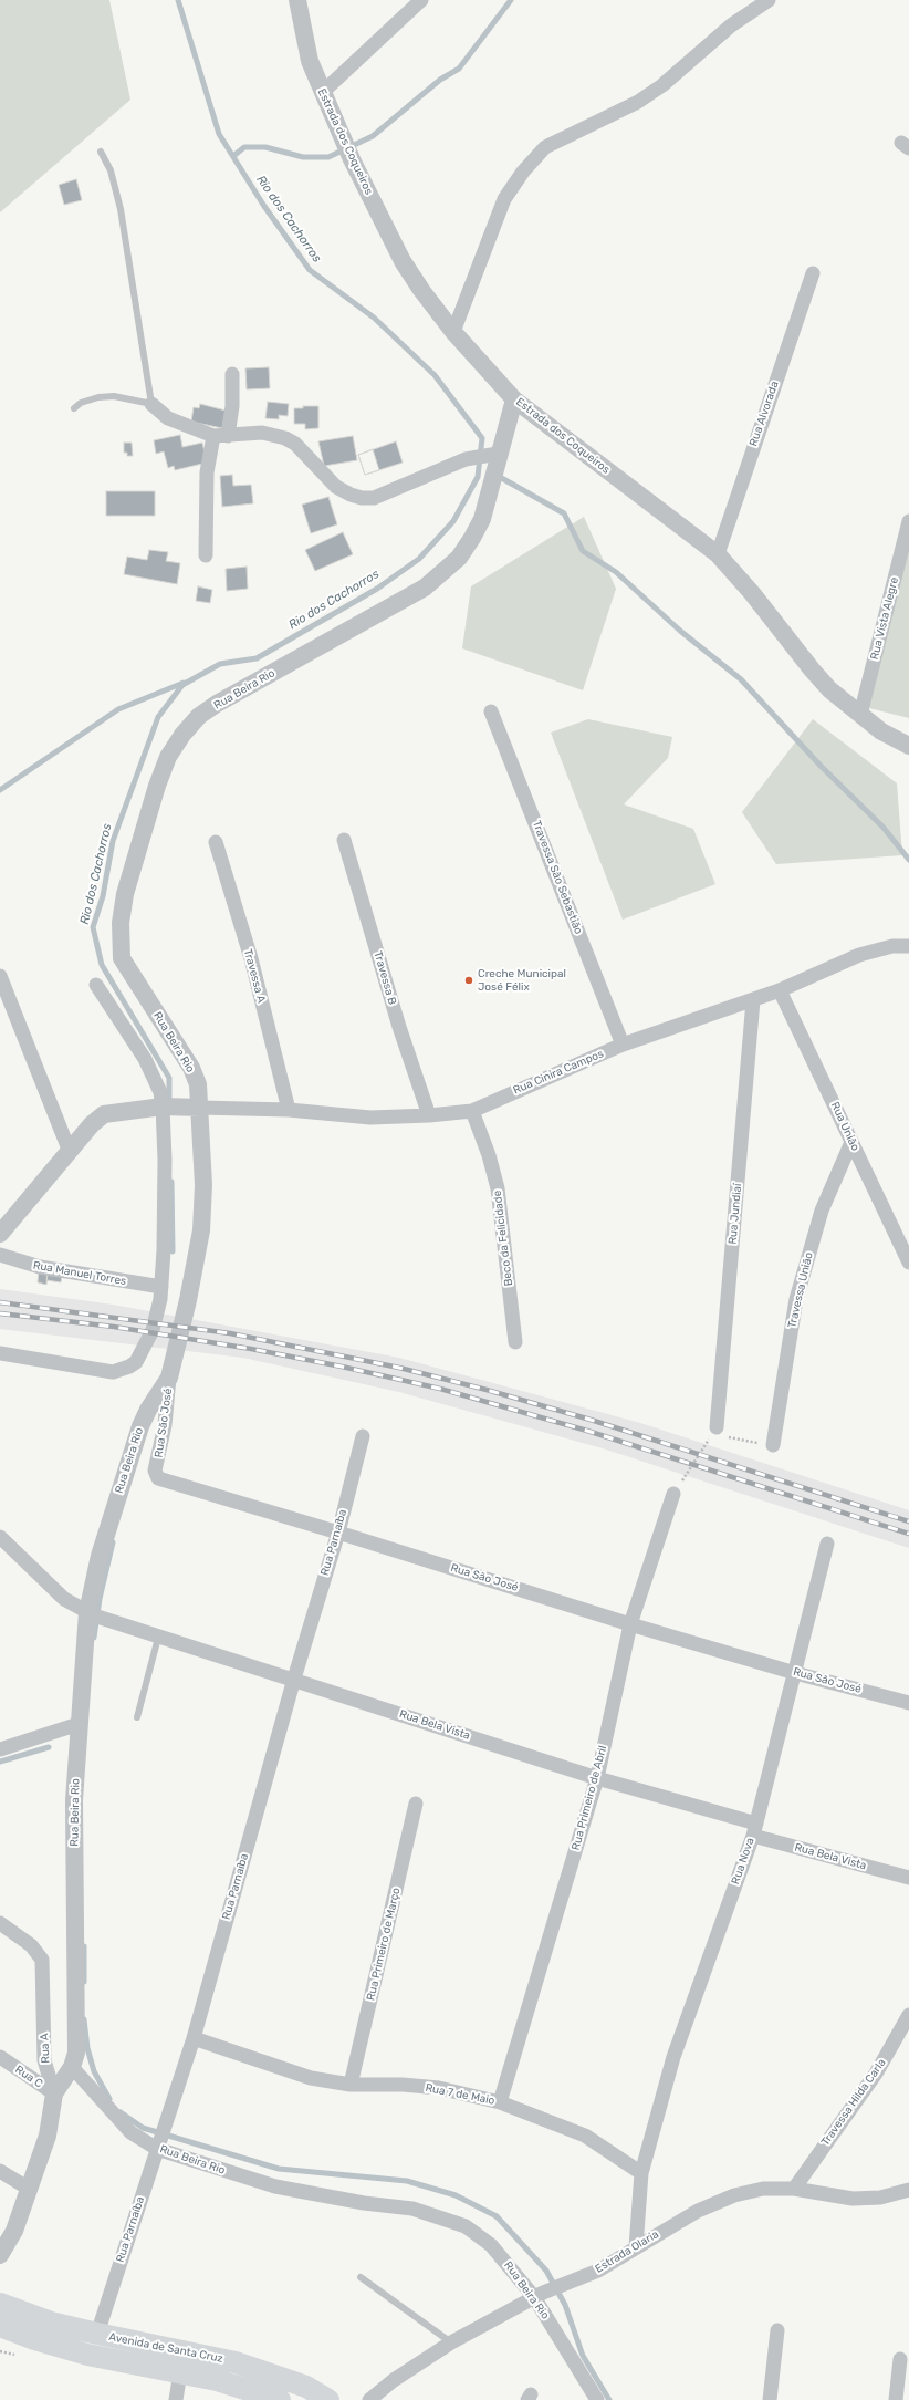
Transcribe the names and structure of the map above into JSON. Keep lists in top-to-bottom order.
{
  "streets": {
    "main road": ["Avenida de Santa Cruz"],
    "street": [
      "Estrada dos Coqueiros",
      "Rua Alvorada",
      "Rua Vista Alegre",
      "Rua Beira Rio",
      "Travessa São Sebastião",
      "Travessa A",
      "Travessa B",
      "Rua Cinira Campos",
      "Rua União",
      "Rua Jundiaí",
      "Beco da Felicidade",
      "Rua Manuel Torres",
      "Travessa União",
      "Rua São José",
      "Rua Parnaíba",
      "Rua Bela Vista",
      "Rua Primeiro de Abril",
      "Rua Nova",
      "Rua Primeiro de Março",
      "Rua A",
      "Rua C",
      "Rua 7 de Maio",
      "Travessa Hilda Carla",
      "Estrada Olaria"
    ]
  },
  "crossings": [
    ["Estrada dos Coqueiros", "Rua Alvorada"],
    ["Estrada dos Coqueiros", "Rua Vista Alegre"],
    ["Estrada dos Coqueiros", "Rua Beira Rio"],
    ["Rua Beira Rio", "Rua Cinira Campos"],
    ["Rua Beira Rio", "Rua São José"],
    ["Rua Beira Rio", "Rua Parnaíba"],
    ["Rua Beira Rio", "Rua Bela Vista"],
    ["Rua Beira Rio", "Rua C"],
    ["Rua Beira Rio", "Estrada Olaria"],
    ["Travessa São Sebastião", "Rua Cinira Campos"],
    ["Travessa A", "Rua Cinira Campos"],
    ["Travessa B", "Rua Cinira Campos"],
    ["Rua Cinira Campos", "Rua União"],
    ["Rua Cinira Campos", "Rua Jundiaí"],
    ["Rua Cinira Campos", "Beco da Felicidade"],
    ["Rua União", "Travessa União"],
    ["Rua São José", "Rua Parnaíba"],
    ["Rua São José", "Rua Primeiro de Abril"],
    ["Rua São José", "Rua Nova"],
    ["Rua Parnaíba", "Rua Bela Vista"],
    ["Rua Parnaíba", "Rua 7 de Maio"],
    ["Rua Parnaíba", "Avenida de Santa Cruz"],
    ["Rua Bela Vista", "Rua Primeiro de Abril"],
    ["Rua Bela Vista", "Rua Nova"],
    ["Rua Primeiro de Abril", "Rua 7 de Maio"],
    ["Rua Nova", "Rua 7 de Maio"],
    ["Rua Primeiro de Março", "Rua 7 de Maio"],
    ["Rua A", "Rua C"],
    ["Travessa Hilda Carla", "Estrada Olaria"]
  ],
  "water": ["Rio dos Cachorros"],
  "places": ["Creche Municipal José Félix"]
}
